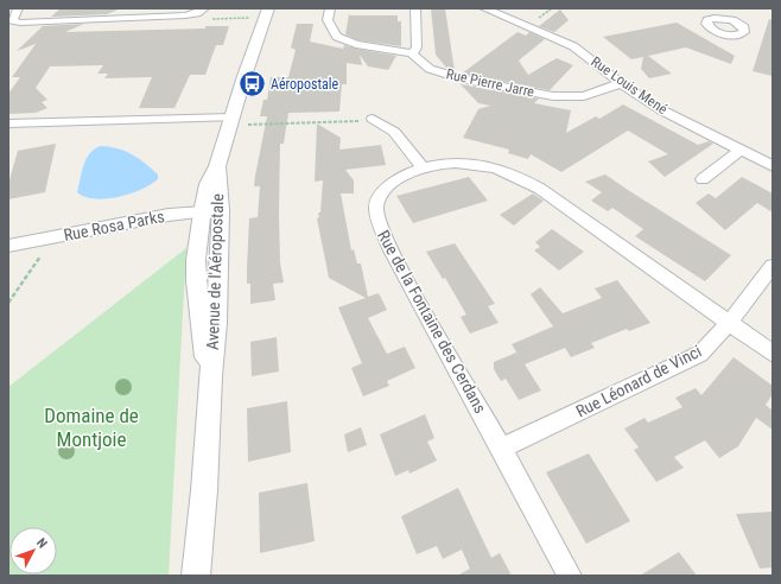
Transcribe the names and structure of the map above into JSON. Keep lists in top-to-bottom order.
{
  "streets": {
    "street": [
      "Rue Pierre Jarre",
      "Rue Louis Mené",
      "Rue Rosa Parks",
      "Avenue de l'Aéropostale",
      "Rue de la Fontaine des Cerdans",
      "Rue Léonard de Vinci"
    ]
  },
  "crossings": [
    ["Rue Pierre Jarre", "Rue Louis Mené"],
    ["Rue Rosa Parks", "Avenue de l'Aéropostale"],
    ["Rue de la Fontaine des Cerdans", "Rue Léonard de Vinci"]
  ],
  "parks": ["Domaine de Montjoie"],
  "places": {
    "bus stop": ["Aéropostale"]
  },
  "north": "top right"
}
